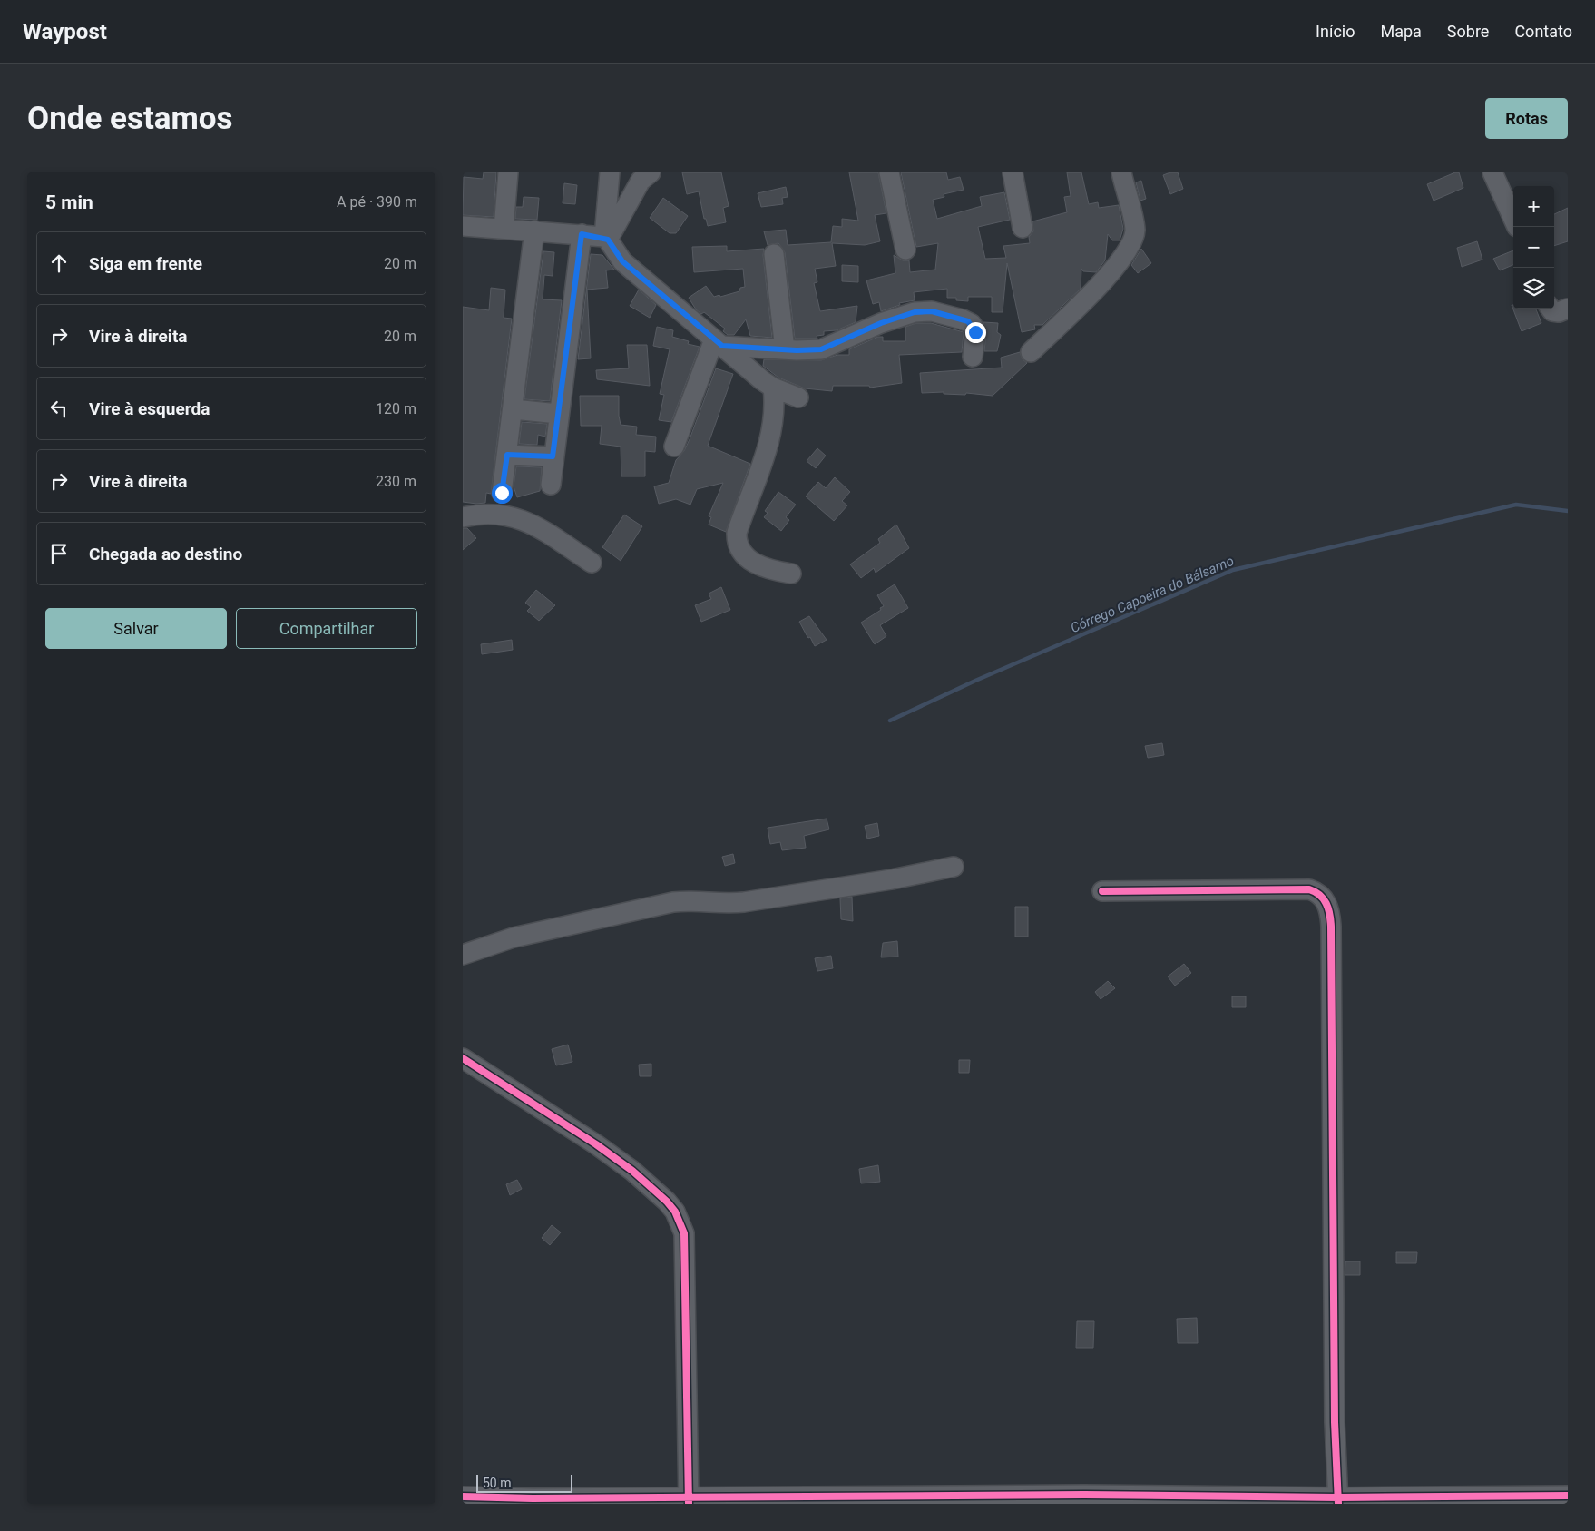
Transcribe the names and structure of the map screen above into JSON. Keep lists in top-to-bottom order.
{
  "water": ["Córrego Capoeira do Bálsamo"],
  "scale_bar": "50 m",
  "page": {
    "header": "Waypost",
    "nav": [
      "Início",
      "Mapa",
      "Sobre",
      "Contato"
    ],
    "buttons": [
      "Rotas",
      ["Salvar", "Compartilhar"]
    ],
    "title": "Onde estamos",
    "heading": ["5 min", "A pé · 390 m"],
    "map_buttons": ["+", "−"],
    "list": [
      ["Siga em frente", "20 m"],
      ["Vire à direita", "20 m"],
      ["Vire à esquerda", "120 m"],
      ["Vire à direita", "230 m"],
      "Chegada ao destino"
    ],
    "scale": "50 m"
  }
}
